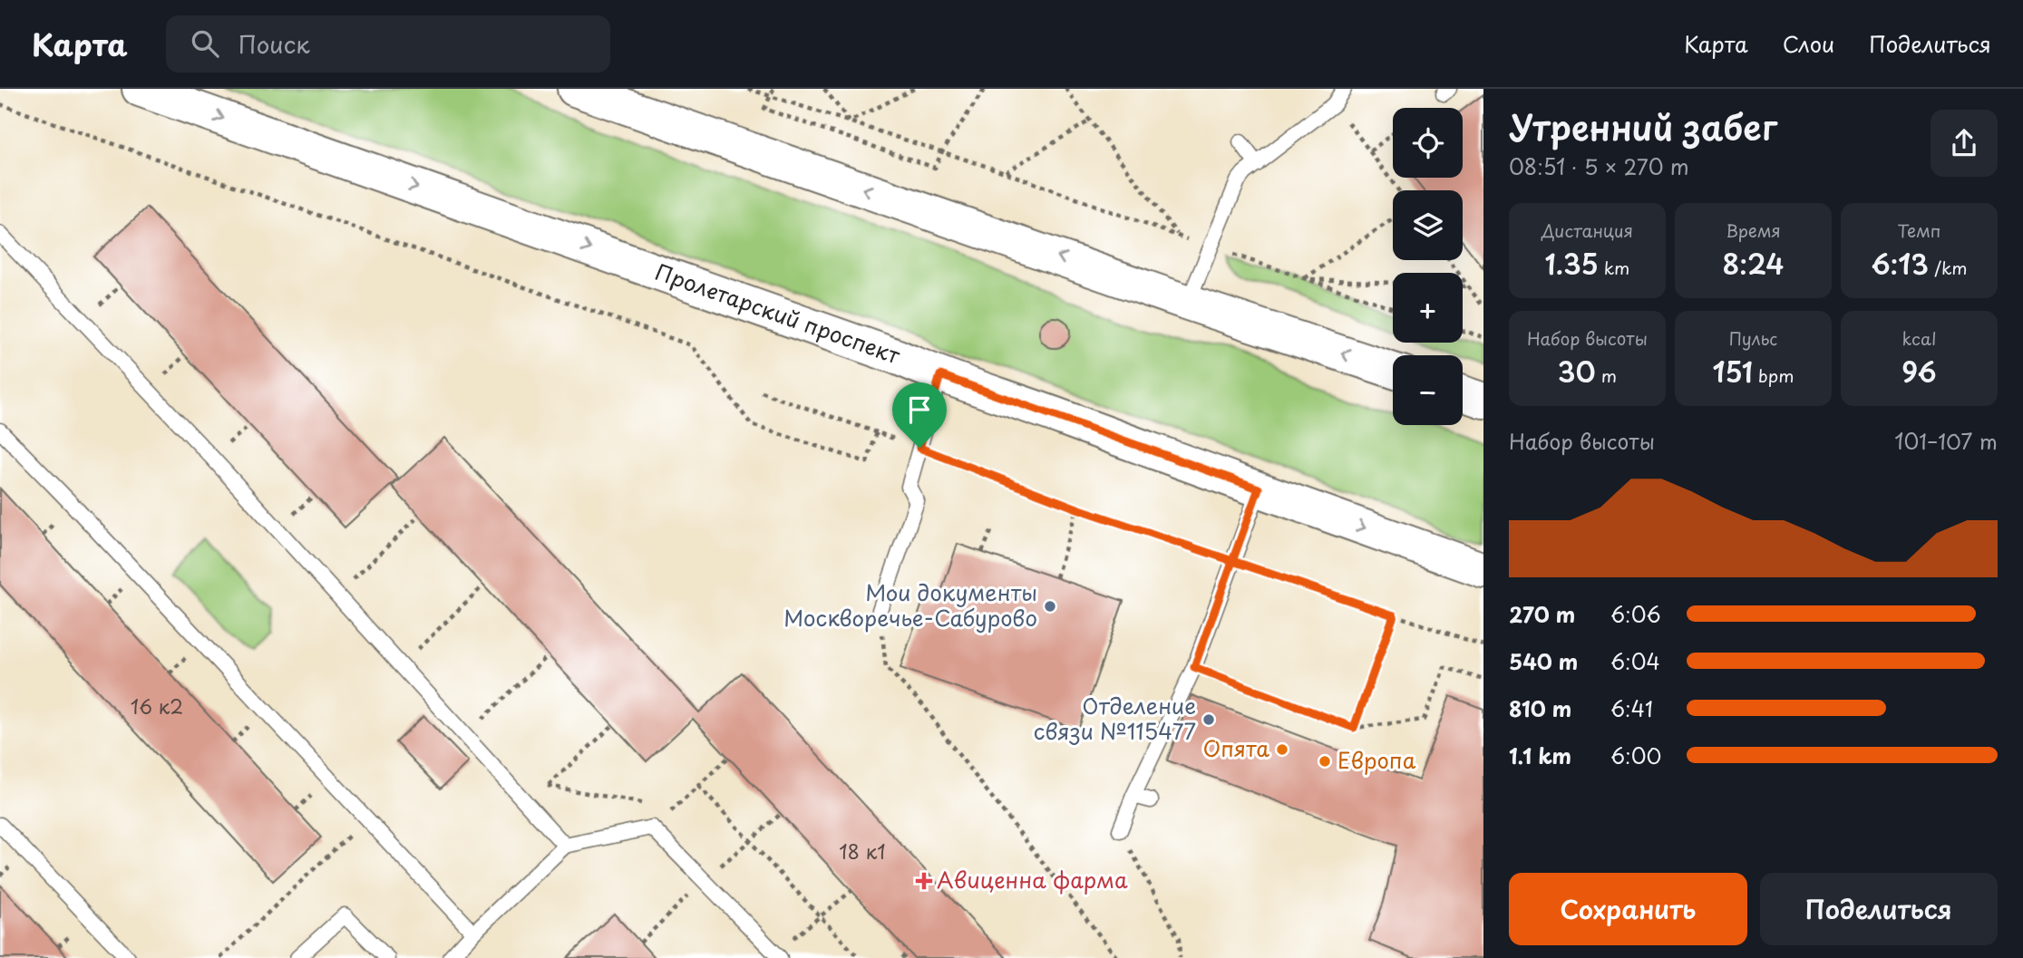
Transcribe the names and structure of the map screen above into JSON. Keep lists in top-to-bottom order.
{
  "streets": {
    "main road": ["Пролетарский проспект"]
  },
  "places": {
    "other": [
      "Мои документы Москворечье-Сабурово",
      "Отделение связи №115477",
      "Опята",
      "Европа"
    ],
    "health": ["Авиценна фарма"]
  },
  "house_numbers": ["16 к2", "18 к1"],
  "page": {
    "header": "Карта",
    "search": "Поиск",
    "nav": ["Карта", "Слои", "Поделиться"],
    "heading": ["Утренний забег", "08:51 · 5 × 270 m"],
    "map_buttons": ["+", "−"],
    "stats": [
      ["Дистанция", "1.35 km"],
      ["Время", "8:24"],
      ["Темп", "6:13 /km"],
      ["Набор высоты", "30 m"],
      ["Пульс", "151 bpm"],
      ["kcal", "96"]
    ],
    "chart": ["Набор высоты", "101–107 m"],
    "list": [
      {
        "name": "270 m",
        "note": "6:06"
      },
      {
        "name": "540 m",
        "note": "6:04"
      },
      {
        "name": "810 m",
        "note": "6:41"
      },
      {
        "name": "1.1 km",
        "note": "6:00"
      }
    ],
    "buttons": ["Сохранить", "Поделиться"]
  }
}
